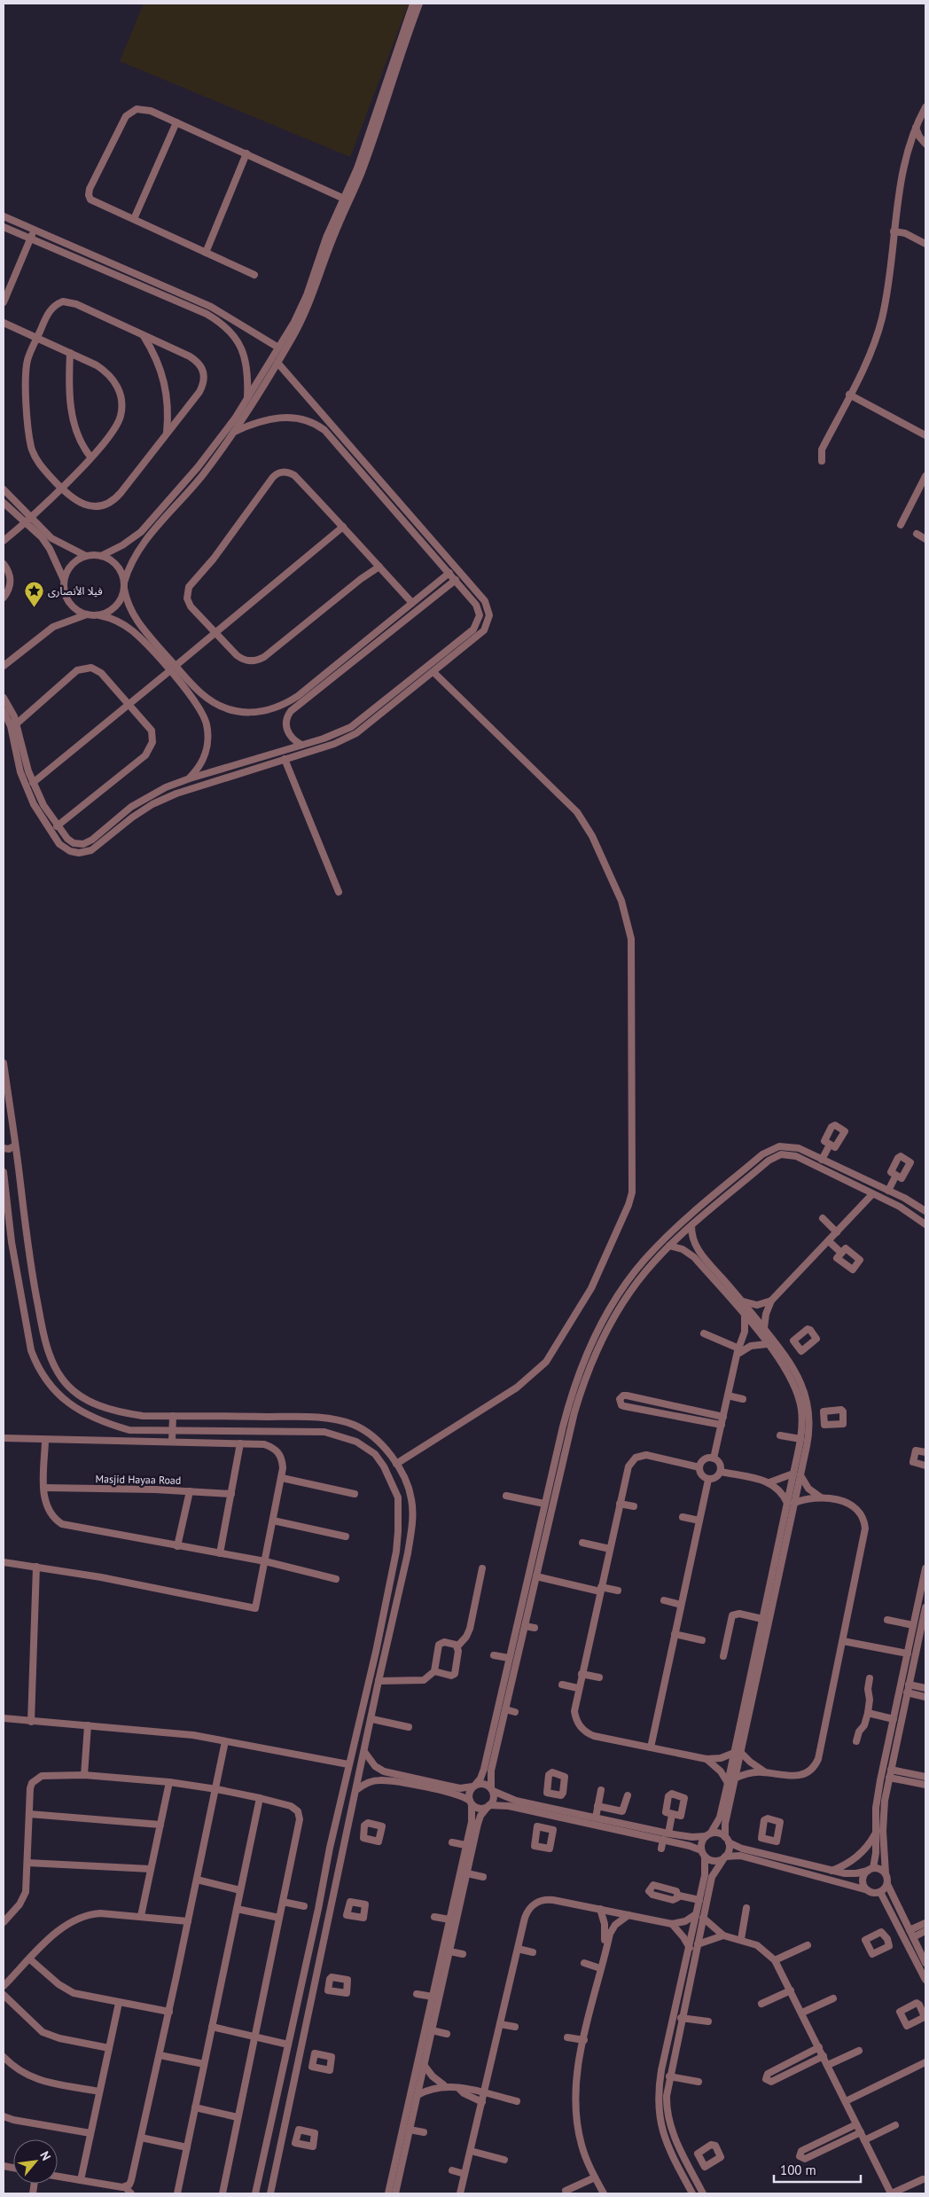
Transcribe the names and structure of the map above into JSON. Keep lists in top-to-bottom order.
{
  "streets": {
    "street": ["Masjid Hayaa Road"]
  },
  "places": {
    "place": ["فيلا الأنصارى"]
  },
  "scale_bar": "100 m",
  "north": "top right"
}
